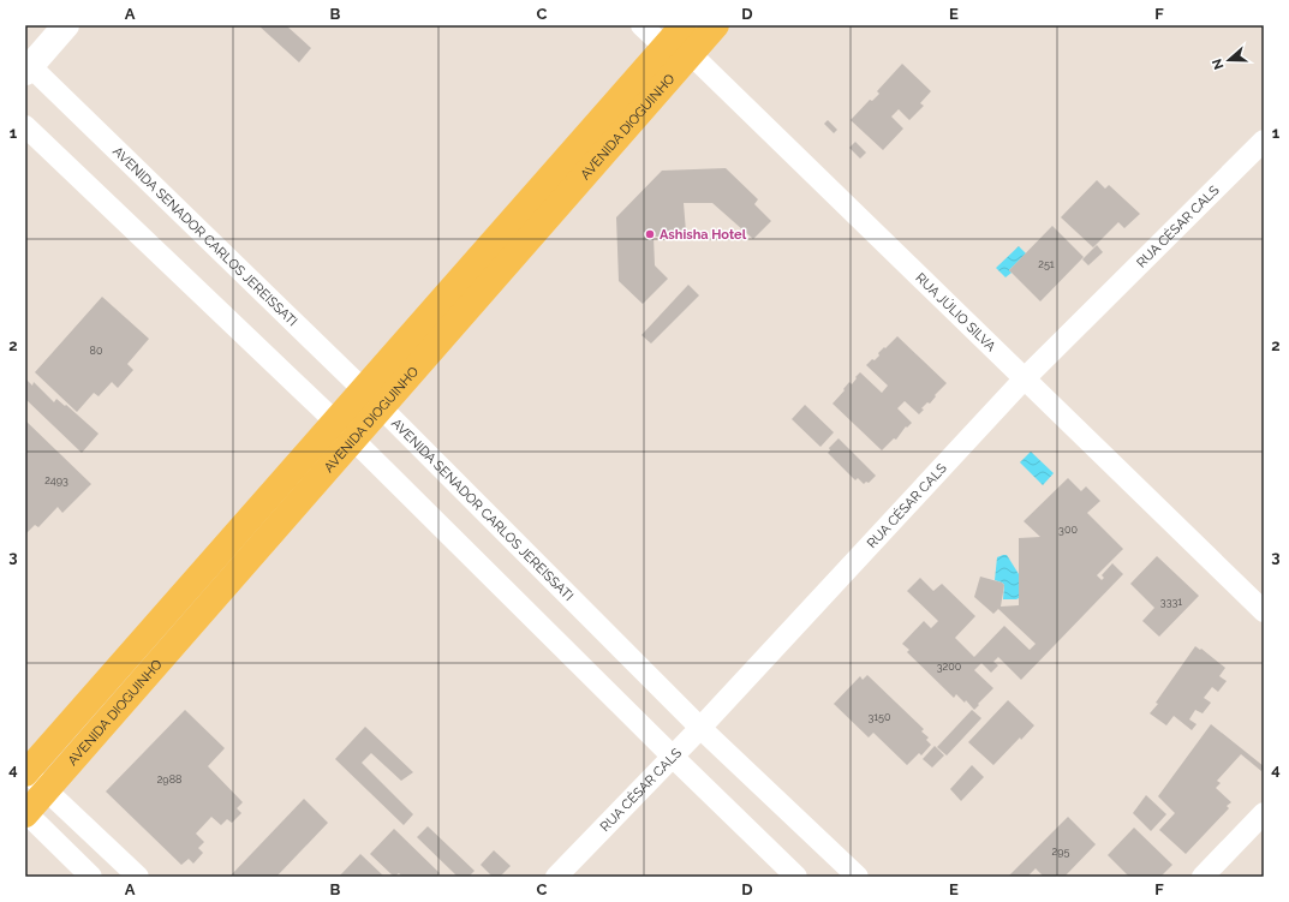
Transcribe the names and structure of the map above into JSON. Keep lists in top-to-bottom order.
{
  "streets": {
    "main road": ["AVENIDA DIOGUINHO"],
    "street": ["RUA CÉSAR CALS", "AVENIDA SENADOR CARLOS JEREISSATI", "RUA JÚLIO SILVA"]
  },
  "crossings": [
    ["AVENIDA DIOGUINHO", "AVENIDA SENADOR CARLOS JEREISSATI"],
    ["AVENIDA DIOGUINHO", "RUA JÚLIO SILVA"],
    ["RUA CÉSAR CALS", "AVENIDA SENADOR CARLOS JEREISSATI"],
    ["RUA CÉSAR CALS", "RUA JÚLIO SILVA"]
  ],
  "places": ["Ashisha Hotel"],
  "house_numbers": [
    "251",
    "80",
    "2493",
    "300",
    "3331",
    "3200",
    "3150",
    "2988",
    "295"
  ],
  "north": "left",
  "grid": {
    "columns": [
      "A",
      "B",
      "C",
      "D",
      "E",
      "F"
    ],
    "rows": [
      "1",
      "2",
      "3",
      "4"
    ]
  }
}
